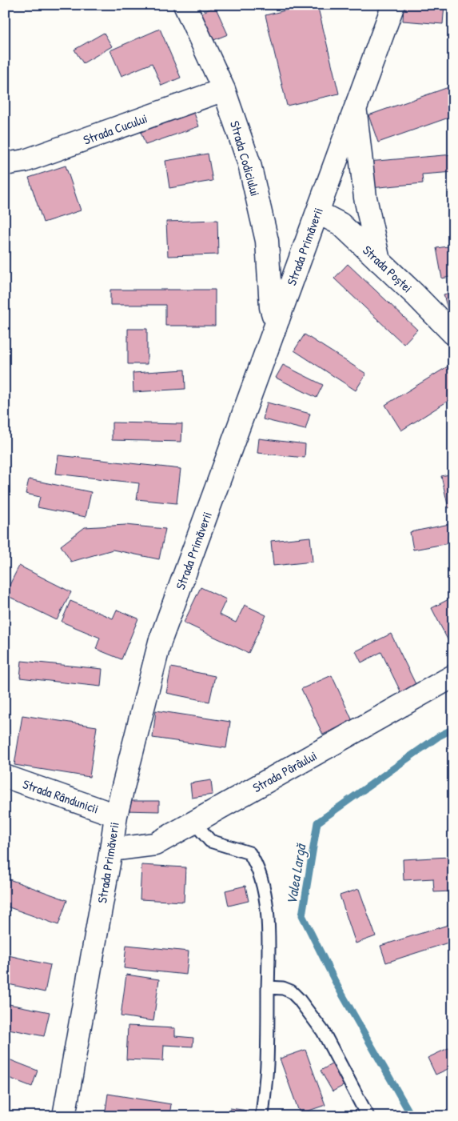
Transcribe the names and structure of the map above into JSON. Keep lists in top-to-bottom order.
{
  "streets": {
    "street": [
      "Strada Cucului",
      "Strada Codiciului",
      "Strada Primăverii",
      "Strada Poștei",
      "Strada Pârâului",
      "Strada Rândunicii"
    ]
  },
  "crossings": [
    ["Strada Cucului", "Strada Codiciului"],
    ["Strada Codiciului", "Strada Primăverii"],
    ["Strada Primăverii", "Strada Poștei"],
    ["Strada Primăverii", "Strada Pârâului"],
    ["Strada Primăverii", "Strada Rândunicii"]
  ],
  "water": ["Valea Largă"]
}
